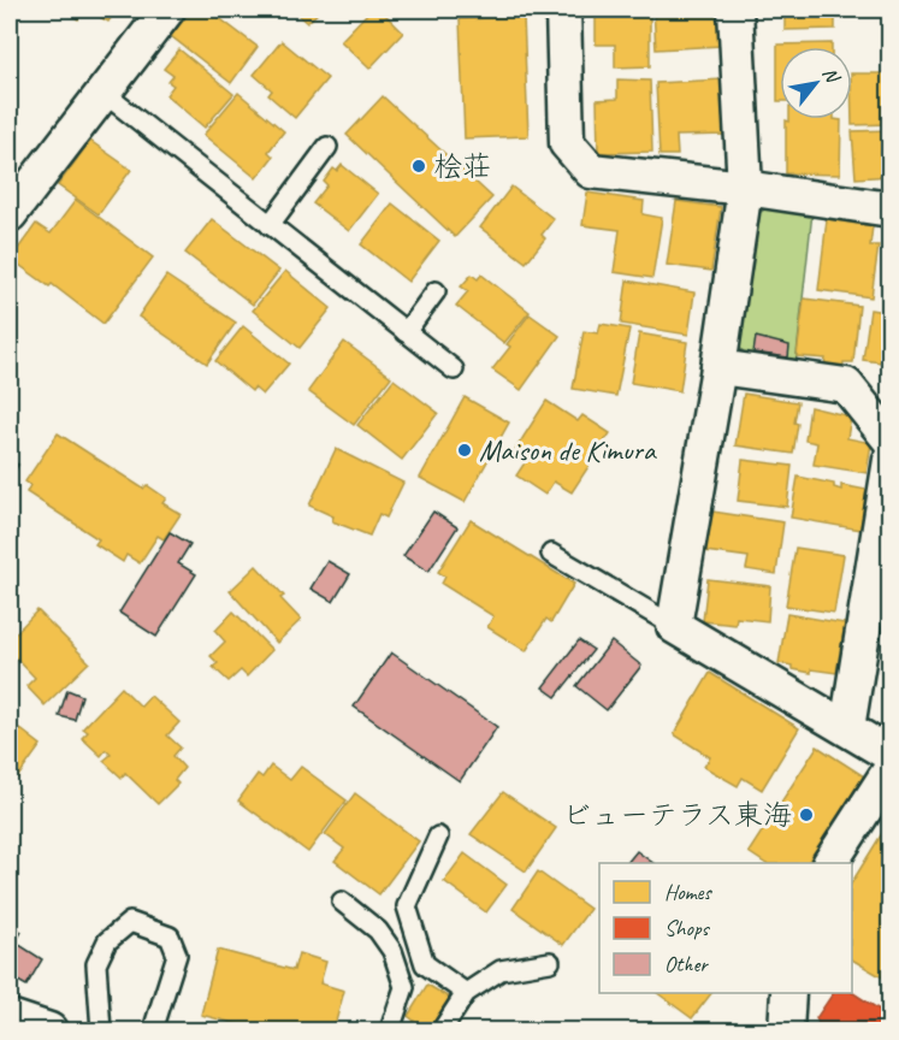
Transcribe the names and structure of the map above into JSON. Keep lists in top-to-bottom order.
{
  "places": ["桧荘", "Maison de Kimura", "ビューテラス東海"],
  "legend": ["Homes", "Shops", "Other"],
  "north": "top right"
}
